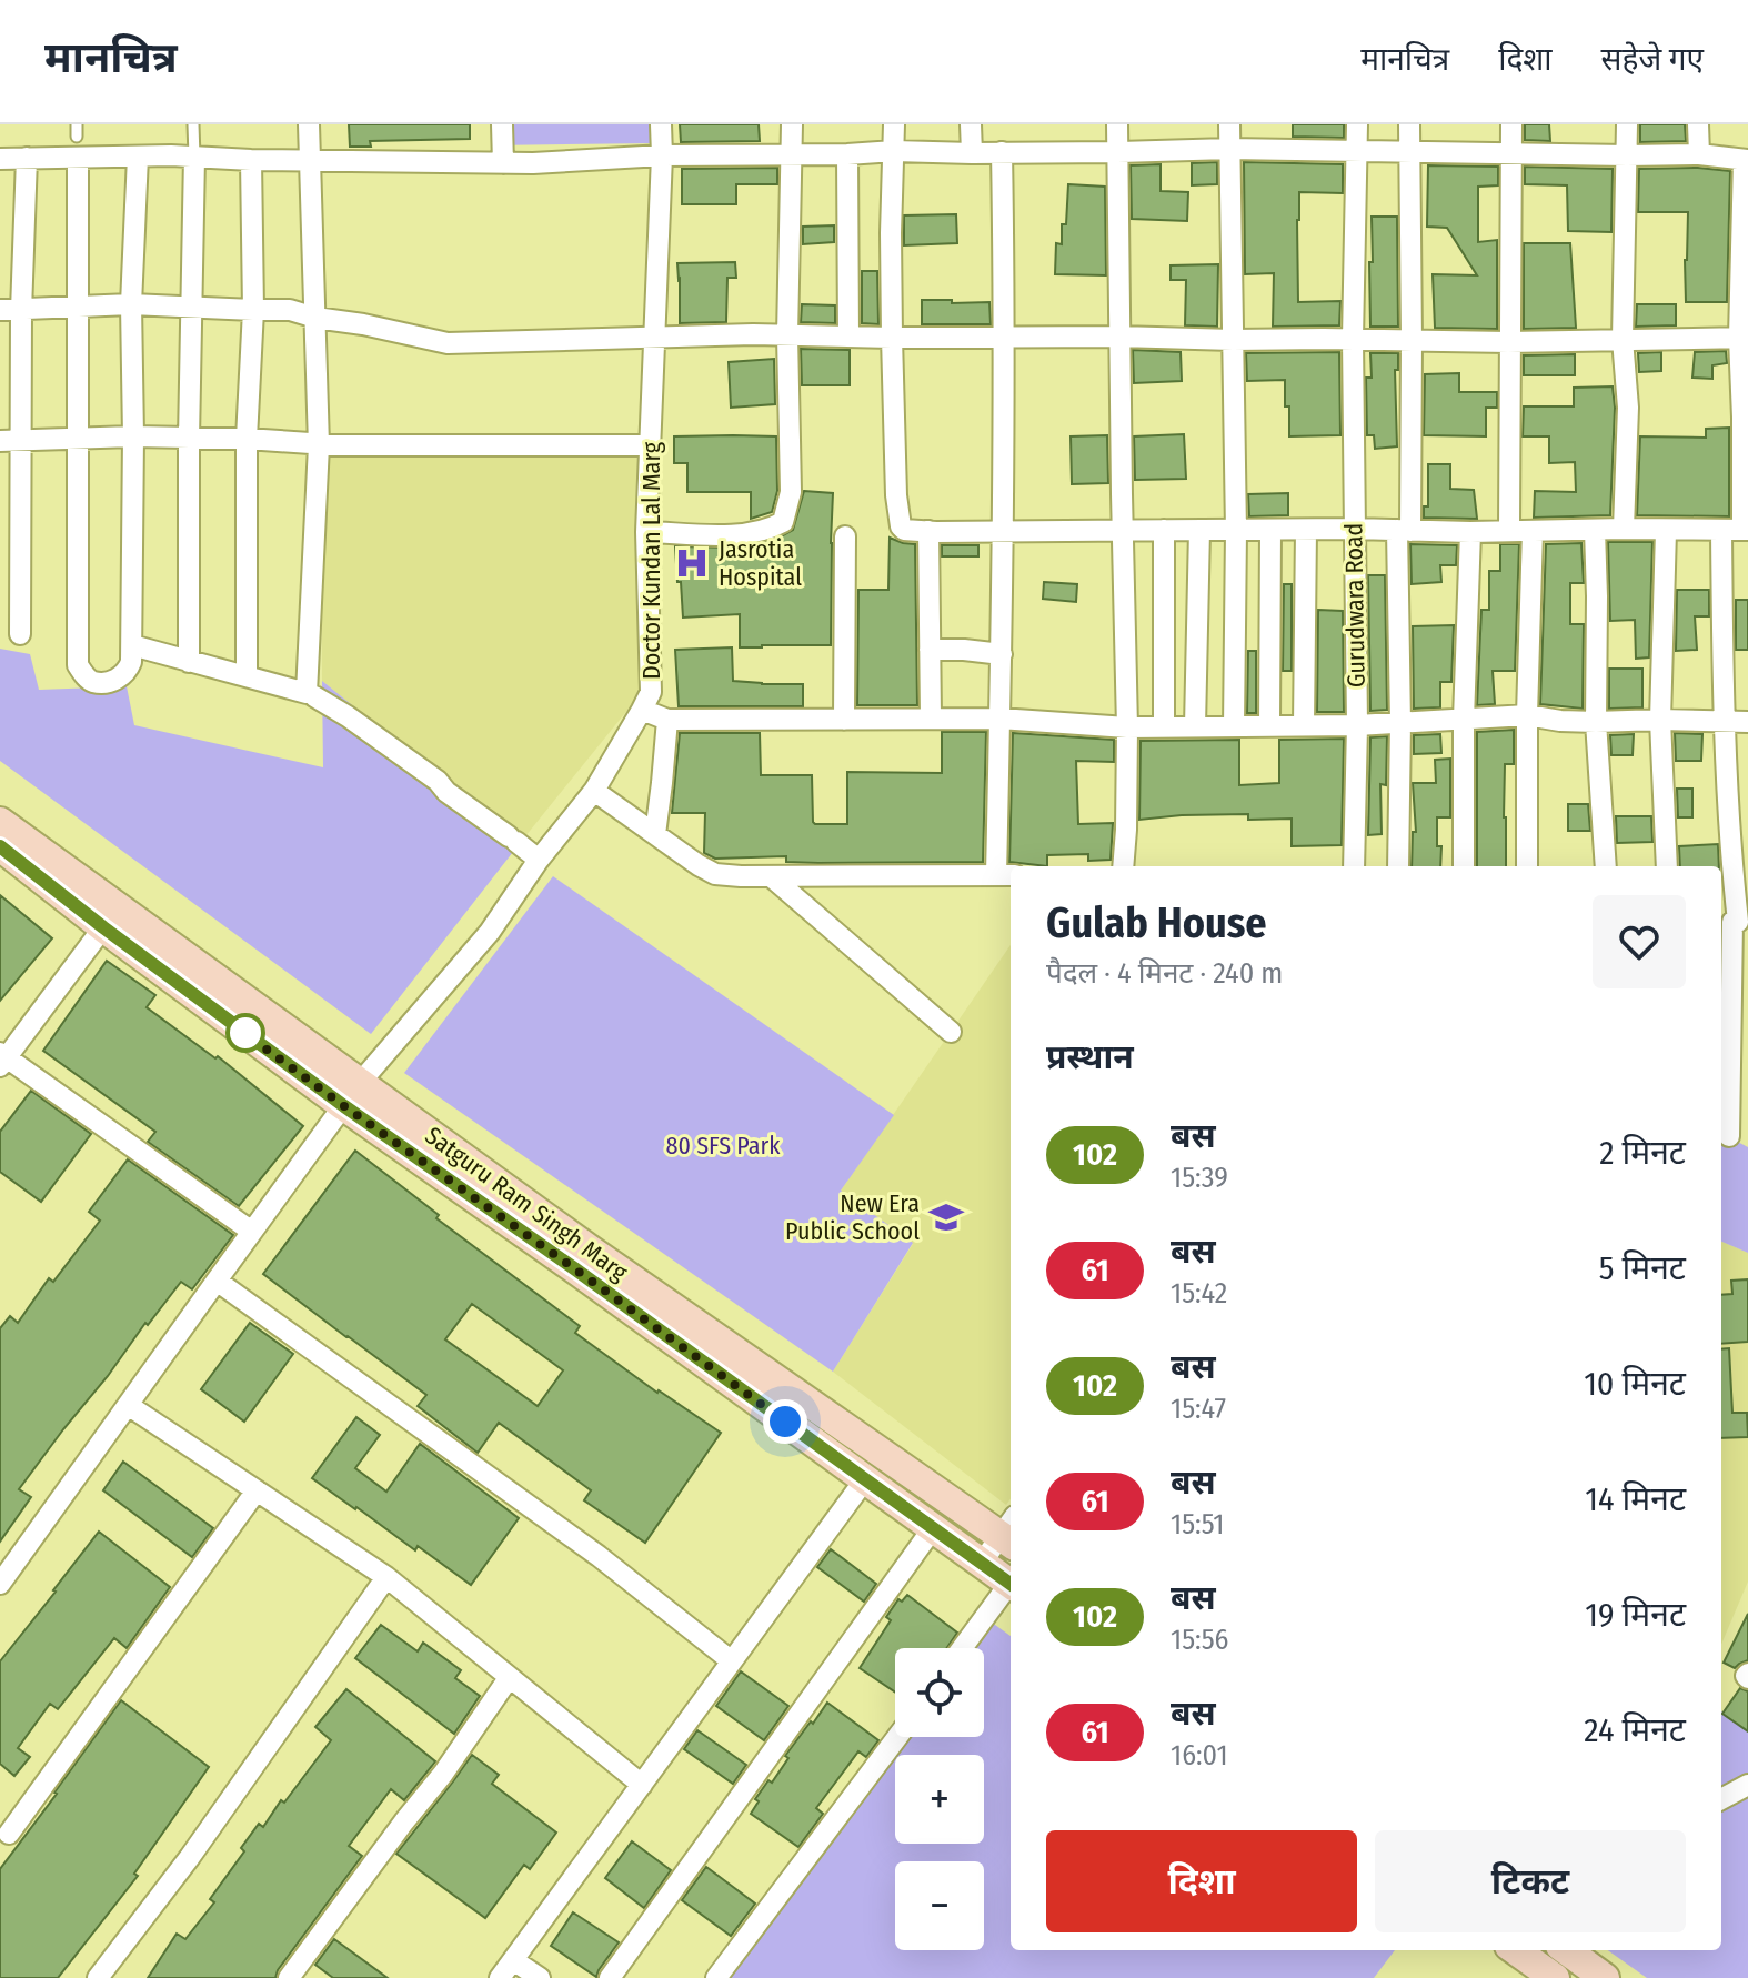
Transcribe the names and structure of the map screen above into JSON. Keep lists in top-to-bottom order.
{
  "streets": {
    "main road": ["Satguru Ram Singh Marg"],
    "street": ["Doctor Kundan Lal Marg", "Gurudwara Road"]
  },
  "crossings": [
    ["Doctor Kundan Lal Marg", "Satguru Ram Singh Marg"]
  ],
  "parks": ["80 SFS Park"],
  "places": {
    "hospital": ["Jasrotia Hospital"],
    "school or university": ["New Era Public School"]
  },
  "lines": ["bus line 102"],
  "page": {
    "header": "मानचित्र",
    "nav": ["मानचित्र", "दिशा", "सहेजे गए"],
    "heading": [
      ["Gulab House", "पैदल · 4 मिनट · 240 m"],
      "प्रस्थान"
    ],
    "list": [
      {
        "mark": "102",
        "name": "बस",
        "note": "15:39",
        "value": "2 मिनट"
      },
      {
        "mark": "61",
        "name": "बस",
        "note": "15:42",
        "value": "5 मिनट"
      },
      {
        "mark": "102",
        "name": "बस",
        "note": "15:47",
        "value": "10 मिनट"
      },
      {
        "mark": "61",
        "name": "बस",
        "note": "15:51",
        "value": "14 मिनट"
      },
      {
        "mark": "102",
        "name": "बस",
        "note": "15:56",
        "value": "19 मिनट"
      },
      {
        "mark": "61",
        "name": "बस",
        "note": "16:01",
        "value": "24 मिनट"
      }
    ],
    "map_buttons": ["+", "−"],
    "buttons": ["दिशा", "टिकट"]
  }
}
